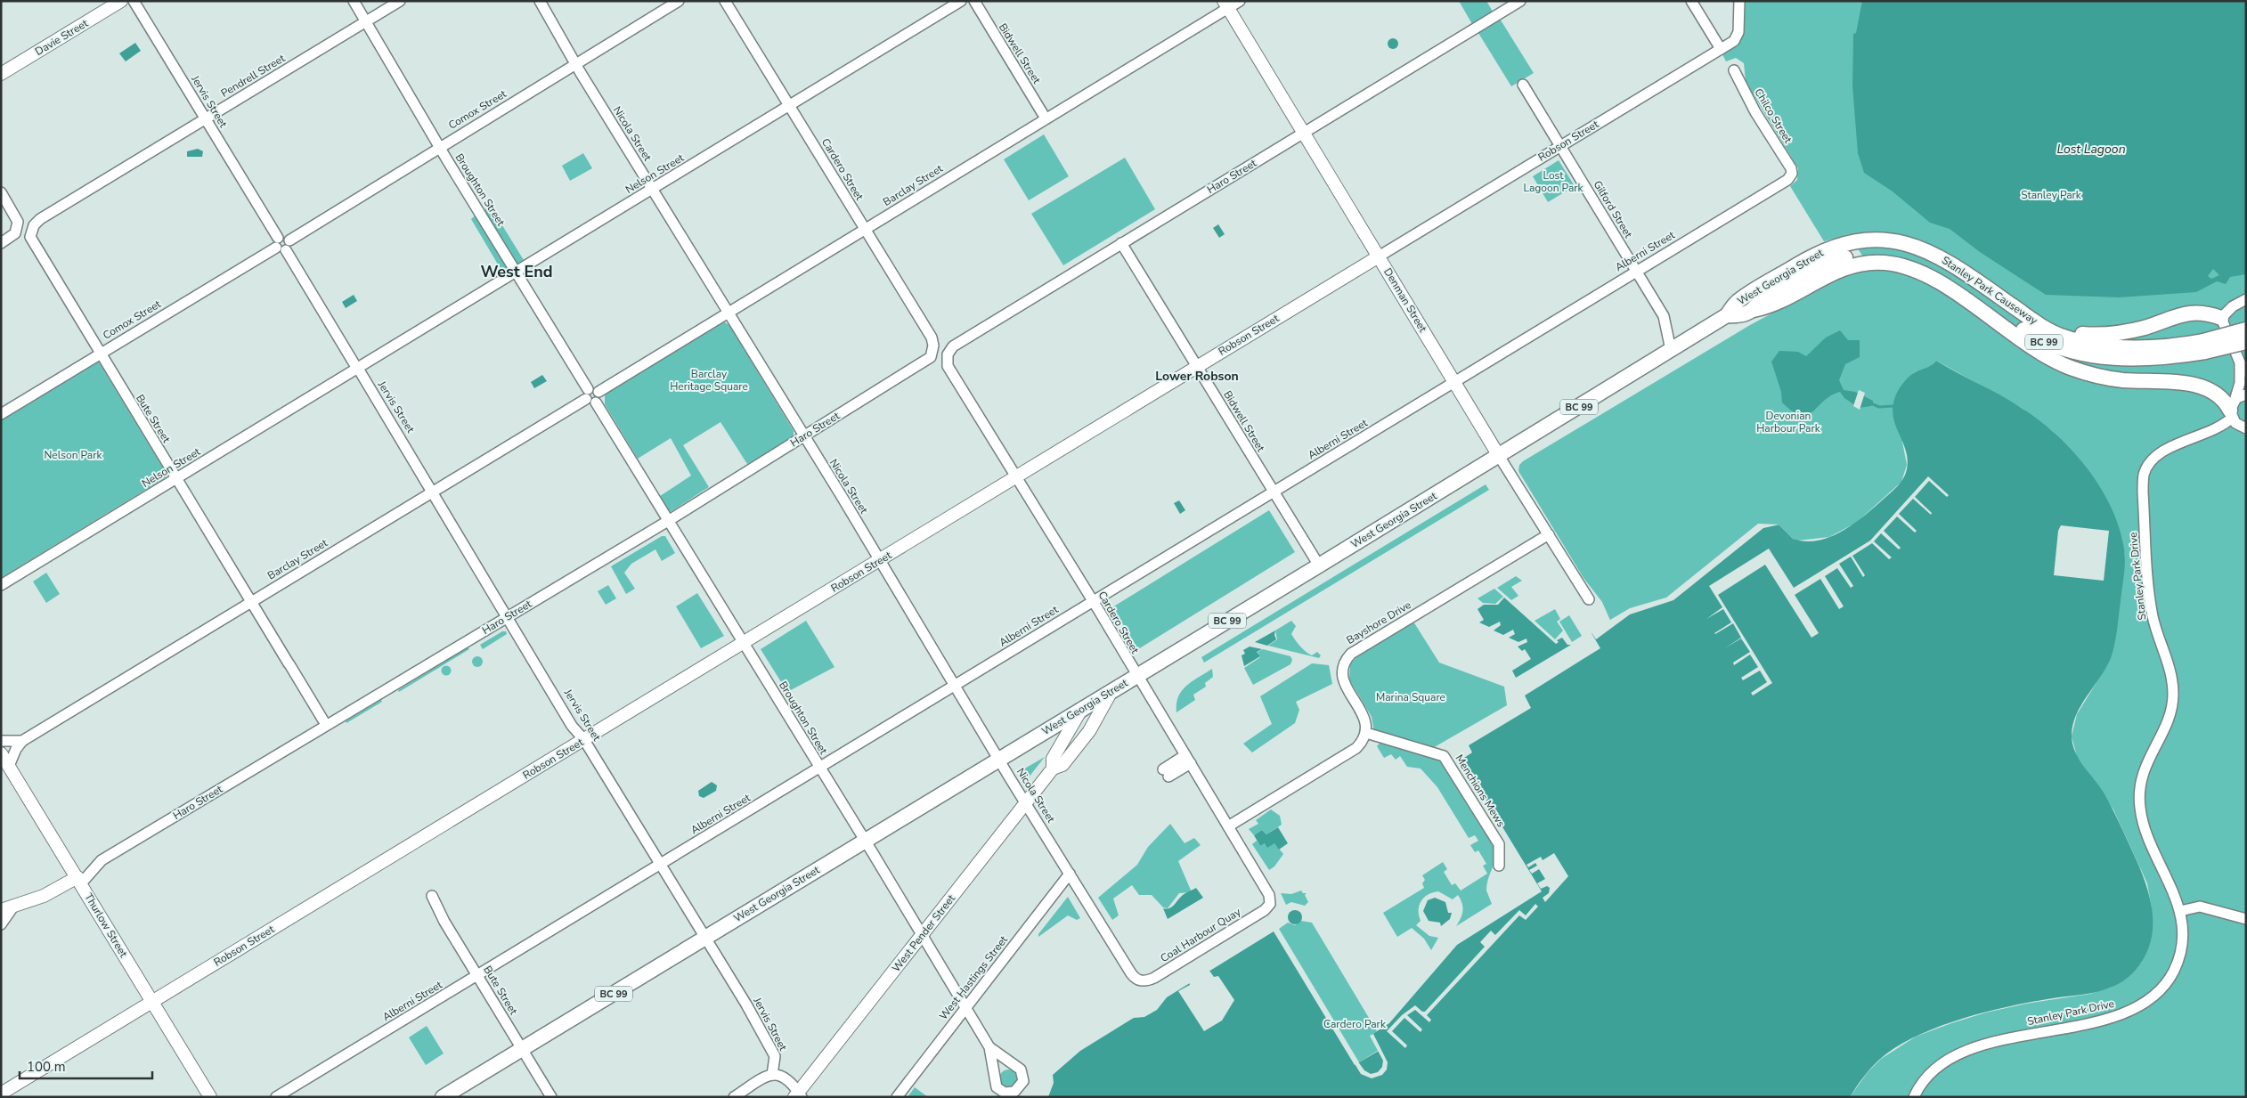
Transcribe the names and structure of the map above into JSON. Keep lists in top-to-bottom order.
{
  "streets": {
    "highway": ["West Georgia Street", "Stanley Park Causeway", "BC 99"],
    "main road": [
      "Davie Street",
      "Robson Street",
      "Haro Street",
      "Denman Street",
      "Thurlow Street",
      "West Pender Street"
    ],
    "street": [
      "Bidwell Street",
      "Pendrell Street",
      "Jervis Street",
      "Comox Street",
      "Chilco Street",
      "Nicola Street",
      "Cardero Street",
      "Nelson Street",
      "Barclay Street",
      "Broughton Street",
      "Gilford Street",
      "Alberni Street",
      "Bute Street",
      "Stanley Park Drive",
      "Bayshore Drive",
      "Menchions Mews",
      "Coal Harbour Quay",
      "West Hastings Street"
    ]
  },
  "crossings": [
    ["Bidwell Street", "Robson Street"],
    ["Bidwell Street", "Haro Street"],
    ["Bidwell Street", "Barclay Street"],
    ["Bidwell Street", "Alberni Street"],
    ["Bidwell Street", "West Georgia Street"],
    ["Pendrell Street", "Jervis Street"],
    ["Pendrell Street", "Broughton Street"],
    ["Pendrell Street", "Bute Street"],
    ["Jervis Street", "Comox Street"],
    ["Jervis Street", "Robson Street"],
    ["Jervis Street", "Nelson Street"],
    ["Jervis Street", "Haro Street"],
    ["Jervis Street", "Barclay Street"],
    ["Jervis Street", "Alberni Street"],
    ["Jervis Street", "West Georgia Street"],
    ["Comox Street", "Nicola Street"],
    ["Comox Street", "Broughton Street"],
    ["Comox Street", "Bute Street"],
    ["Chilco Street", "Alberni Street"],
    ["Nicola Street", "Robson Street"],
    ["Nicola Street", "Nelson Street"],
    ["Nicola Street", "Haro Street"],
    ["Nicola Street", "Barclay Street"],
    ["Nicola Street", "Alberni Street"],
    ["Nicola Street", "West Georgia Street"],
    ["Nicola Street", "West Pender Street"],
    ["Nicola Street", "Coal Harbour Quay"],
    ["Nicola Street", "West Hastings Street"],
    ["Robson Street", "Cardero Street"],
    ["Robson Street", "Broughton Street"],
    ["Robson Street", "Gilford Street"],
    ["Robson Street", "Denman Street"],
    ["Robson Street", "Thurlow Street"],
    ["Cardero Street", "Nelson Street"],
    ["Cardero Street", "Haro Street"],
    ["Cardero Street", "Barclay Street"],
    ["Cardero Street", "Alberni Street"],
    ["Cardero Street", "West Georgia Street"],
    ["Cardero Street", "Coal Harbour Quay"],
    ["Nelson Street", "Broughton Street"],
    ["Nelson Street", "Bute Street"],
    ["Haro Street", "Broughton Street"],
    ["Haro Street", "Denman Street"],
    ["Haro Street", "Thurlow Street"],
    ["Barclay Street", "Broughton Street"],
    ["Barclay Street", "Denman Street"],
    ["Barclay Street", "Bute Street"],
    ["Barclay Street", "Thurlow Street"],
    ["Broughton Street", "Alberni Street"],
    ["Broughton Street", "West Georgia Street"],
    ["Broughton Street", "West Pender Street"],
    ["Broughton Street", "West Hastings Street"],
    ["Gilford Street", "Alberni Street"],
    ["Gilford Street", "West Georgia Street"],
    ["Alberni Street", "Denman Street"],
    ["Alberni Street", "Bute Street"],
    ["West Georgia Street", "Stanley Park Causeway"],
    ["West Georgia Street", "Denman Street"],
    ["West Georgia Street", "Bute Street"],
    ["West Georgia Street", "West Pender Street"],
    ["Denman Street", "Bayshore Drive"],
    ["Bayshore Drive", "Menchions Mews"]
  ],
  "districts": ["West End", "Lower Robson"],
  "water": ["Lost Lagoon"],
  "parks": [
    "Lost Lagoon Park",
    "Stanley Park",
    "Barclay Heritage Square",
    "Devonian Harbour Park",
    "Nelson Park",
    "Marina Square",
    "Cardero Park"
  ],
  "scale_bar": "100 m"
}
